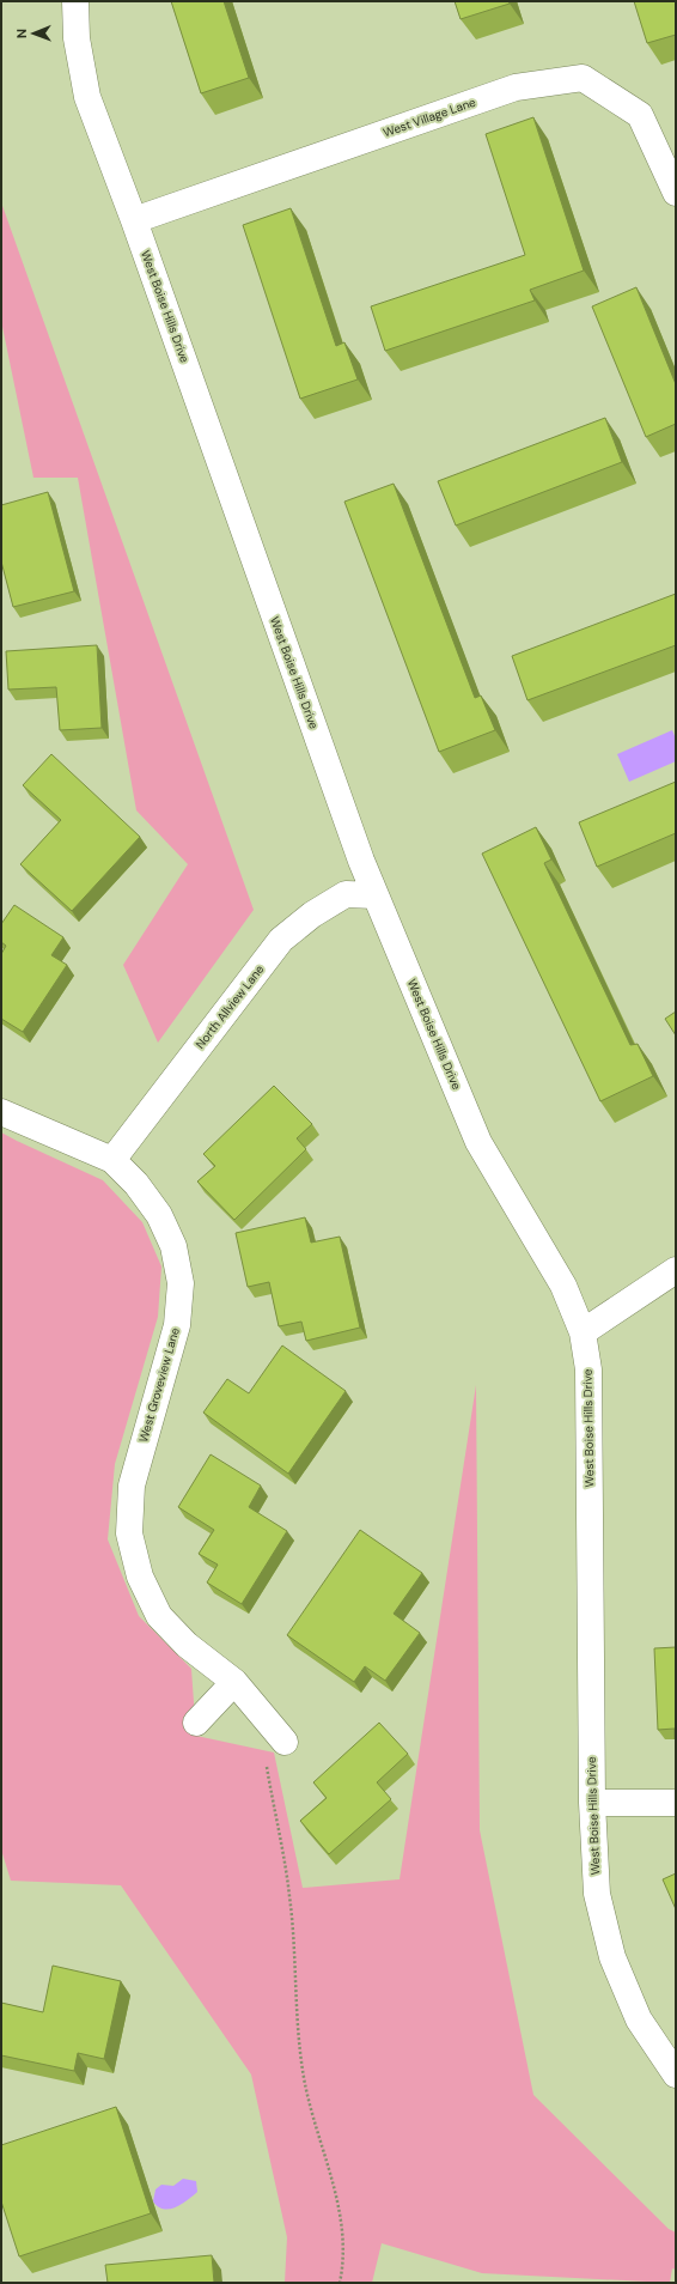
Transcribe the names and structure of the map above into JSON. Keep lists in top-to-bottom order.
{
  "streets": {
    "street": [
      "West Village Lane",
      "West Boise Hills Drive",
      "North Allview Lane",
      "West Groveview Lane"
    ]
  },
  "crossings": [
    ["West Village Lane", "West Boise Hills Drive"],
    ["West Boise Hills Drive", "North Allview Lane"],
    ["North Allview Lane", "West Groveview Lane"]
  ],
  "north": "left"
}
